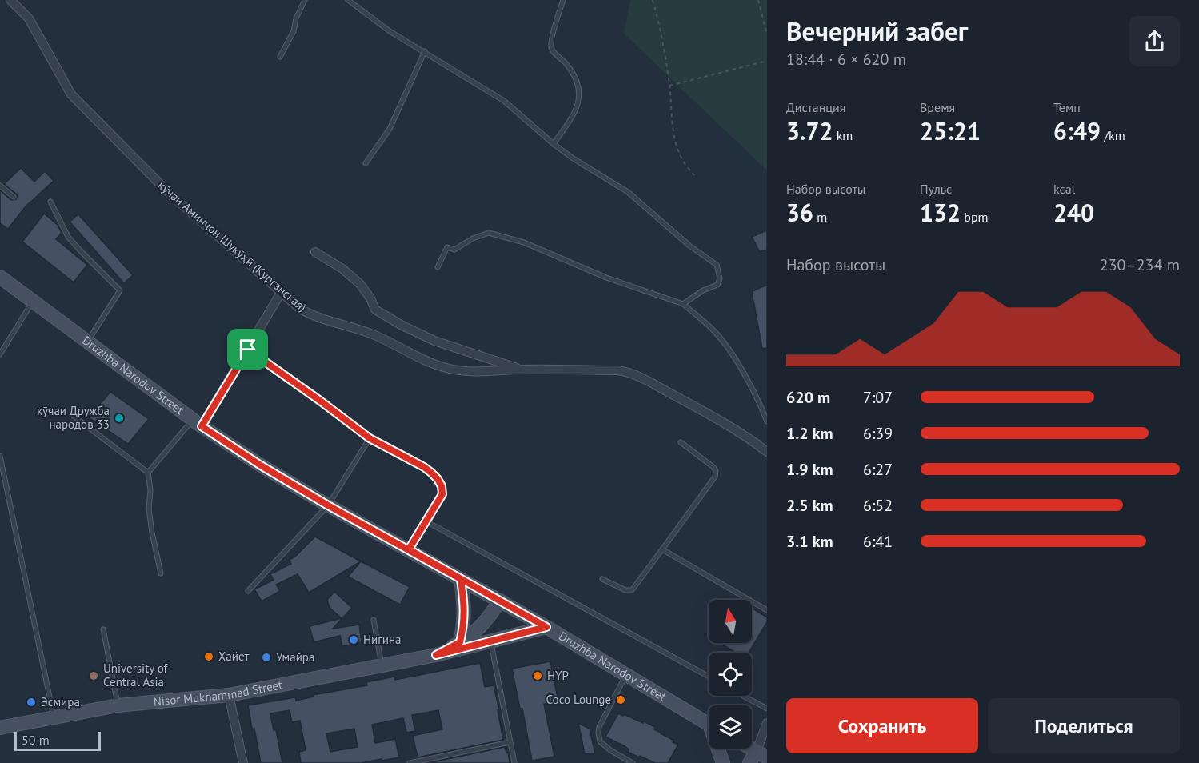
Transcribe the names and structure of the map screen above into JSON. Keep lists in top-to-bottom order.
{
  "streets": {
    "main road": ["Druzhba Narodov Street", "Nisor Mukhammad Street"],
    "street": ["кӯчаи Аминҷон Шукӯҳӣ (Курганская)"]
  },
  "crossings": [
    ["Druzhba Narodov Street", "Nisor Mukhammad Street"]
  ],
  "places": [
    "кӯчаи Дружба народов 33",
    "Нигина",
    "Хайет",
    "Умайра",
    "University of Central Asia",
    "HYP",
    "Coco Lounge",
    "Эсмира"
  ],
  "scale_bar": "50 m",
  "north": "top",
  "page": {
    "heading": ["Вечерний забег", "18:44 · 6 × 620 m"],
    "stats": [
      ["Дистанция", "3.72 km"],
      ["Время", "25:21"],
      ["Темп", "6:49 /km"],
      ["Набор высоты", "36 m"],
      ["Пульс", "132 bpm"],
      ["kcal", "240"]
    ],
    "chart": ["Набор высоты", "230–234 m"],
    "list": [
      {
        "name": "620 m",
        "note": "7:07"
      },
      {
        "name": "1.2 km",
        "note": "6:39"
      },
      {
        "name": "1.9 km",
        "note": "6:27"
      },
      {
        "name": "2.5 km",
        "note": "6:52"
      },
      {
        "name": "3.1 km",
        "note": "6:41"
      }
    ],
    "buttons": ["Сохранить", "Поделиться"],
    "scale": "50 m"
  }
}
